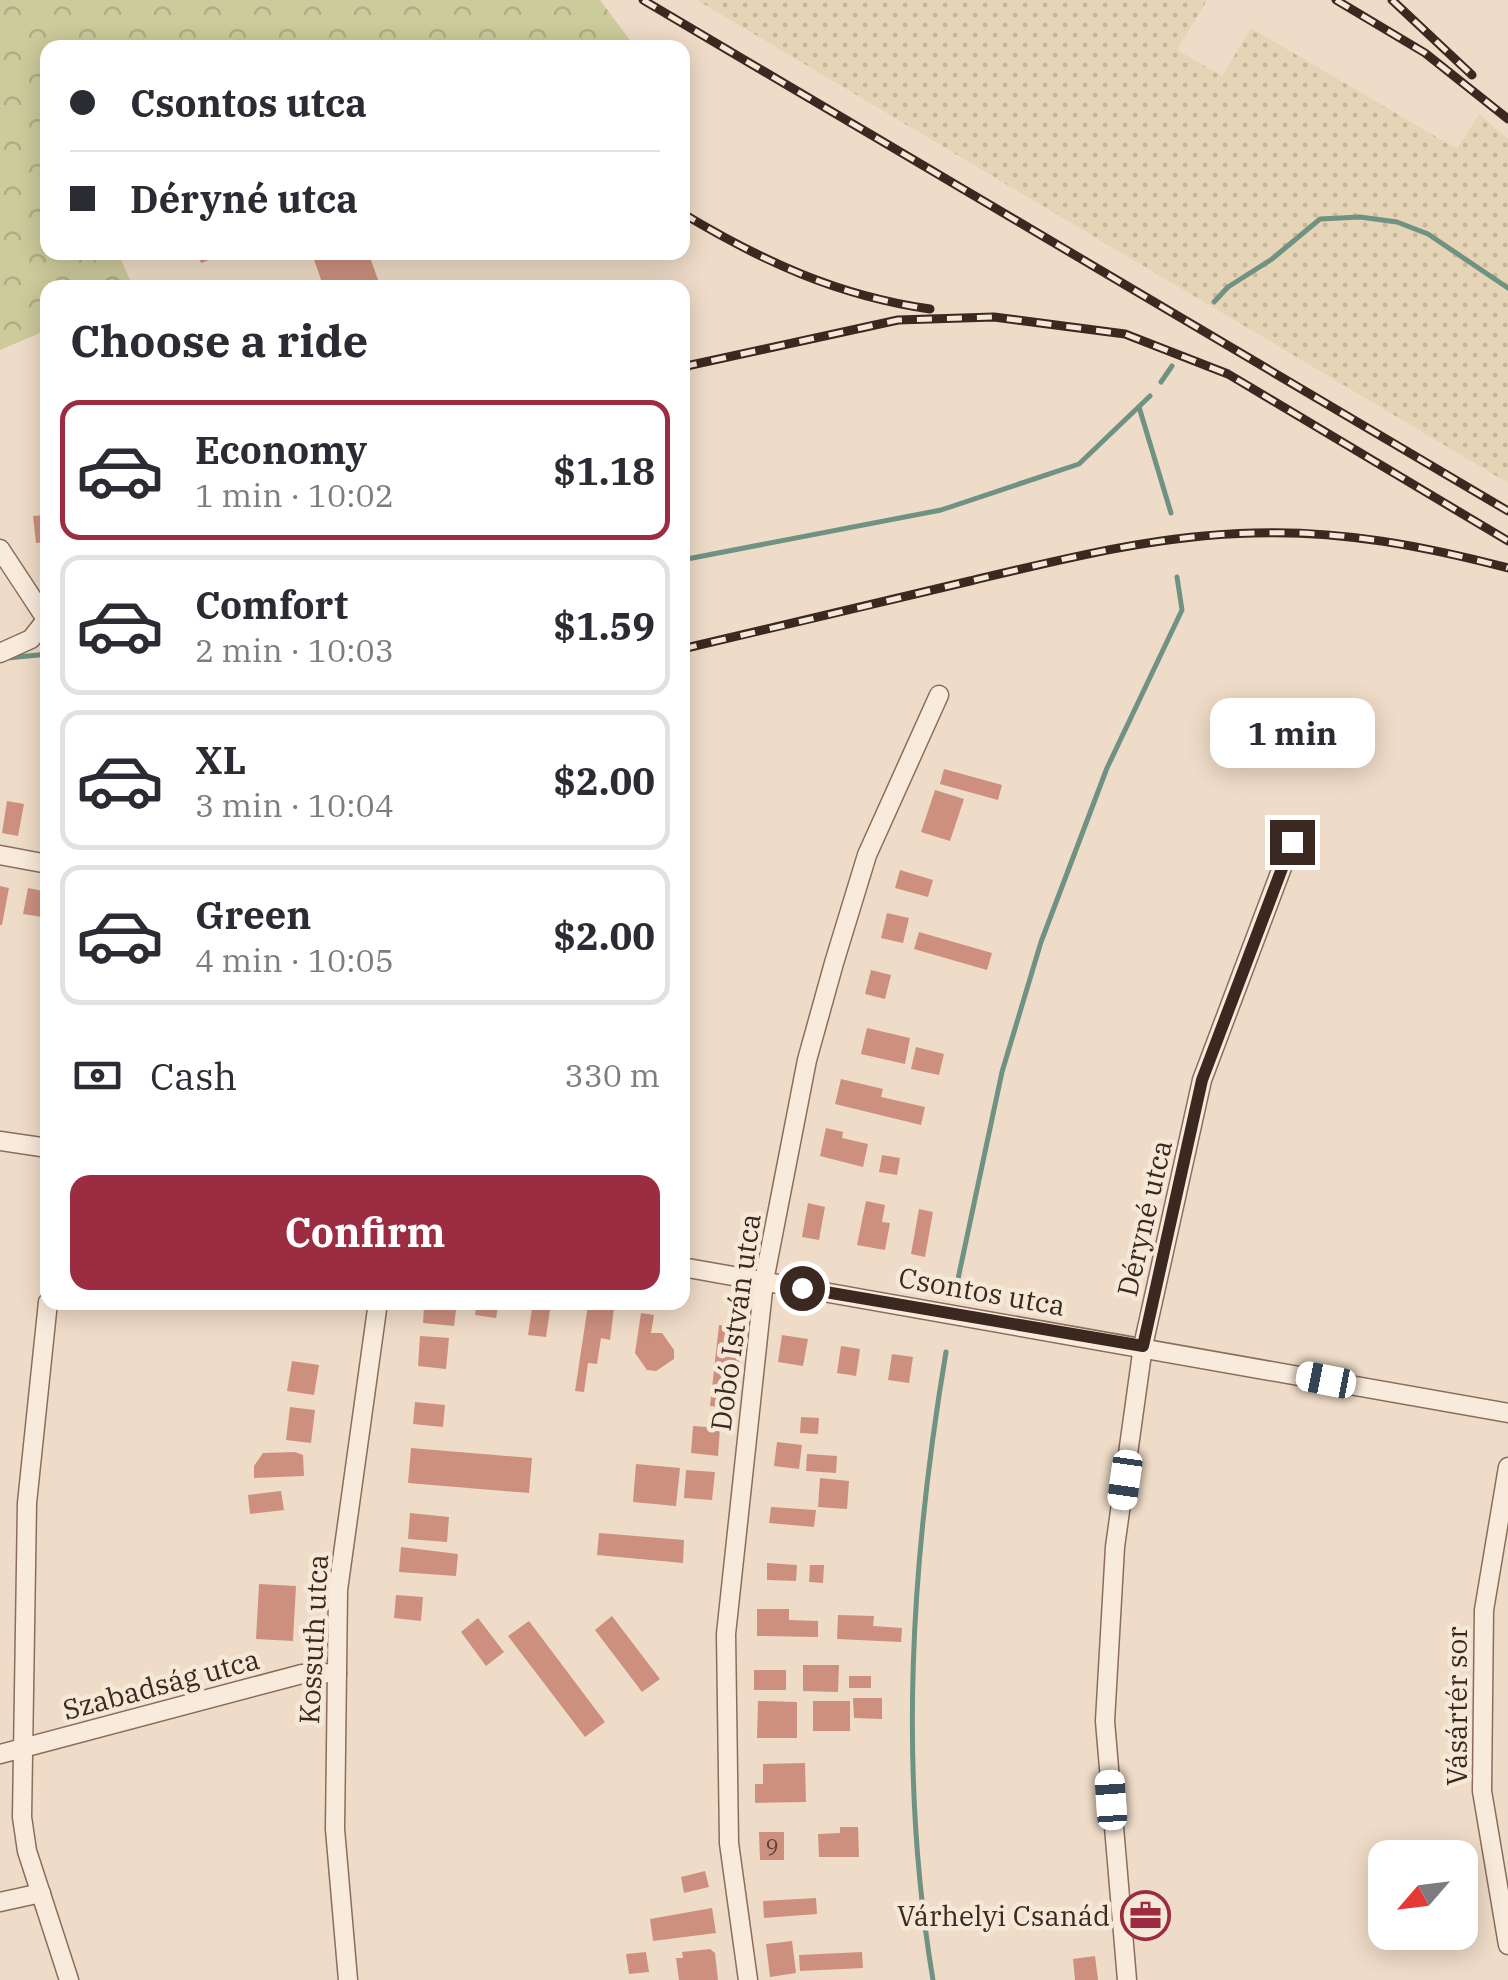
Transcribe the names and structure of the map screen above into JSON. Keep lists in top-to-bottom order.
{
  "streets": {
    "street": [
      "Déryné utca",
      "Csontos utca",
      "Dobó István utca",
      "Kossuth utca",
      "Szabadság utca",
      "Vásártér sor"
    ]
  },
  "crossings": [
    ["Déryné utca", "Csontos utca"],
    ["Csontos utca", "Dobó István utca"],
    ["Kossuth utca", "Szabadság utca"]
  ],
  "places": {
    "office": ["Várhelyi Csanád"]
  },
  "house_numbers": ["9"],
  "north": "bottom left",
  "page": {
    "banner": ["Csontos utca", "Déryné utca"],
    "heading": "Choose a ride",
    "list": [
      {
        "name": "Economy",
        "note": "1 min · 10:02",
        "value": "$1.18"
      },
      {
        "name": "Comfort",
        "note": "2 min · 10:03",
        "value": "$1.59"
      },
      {
        "name": "XL",
        "note": "3 min · 10:04",
        "value": "$2.00"
      },
      {
        "name": "Green",
        "note": "4 min · 10:05",
        "value": "$2.00"
      }
    ],
    "bubble": "1 min",
    "pay": ["Cash", "330 m"],
    "buttons": "Confirm"
  }
}
